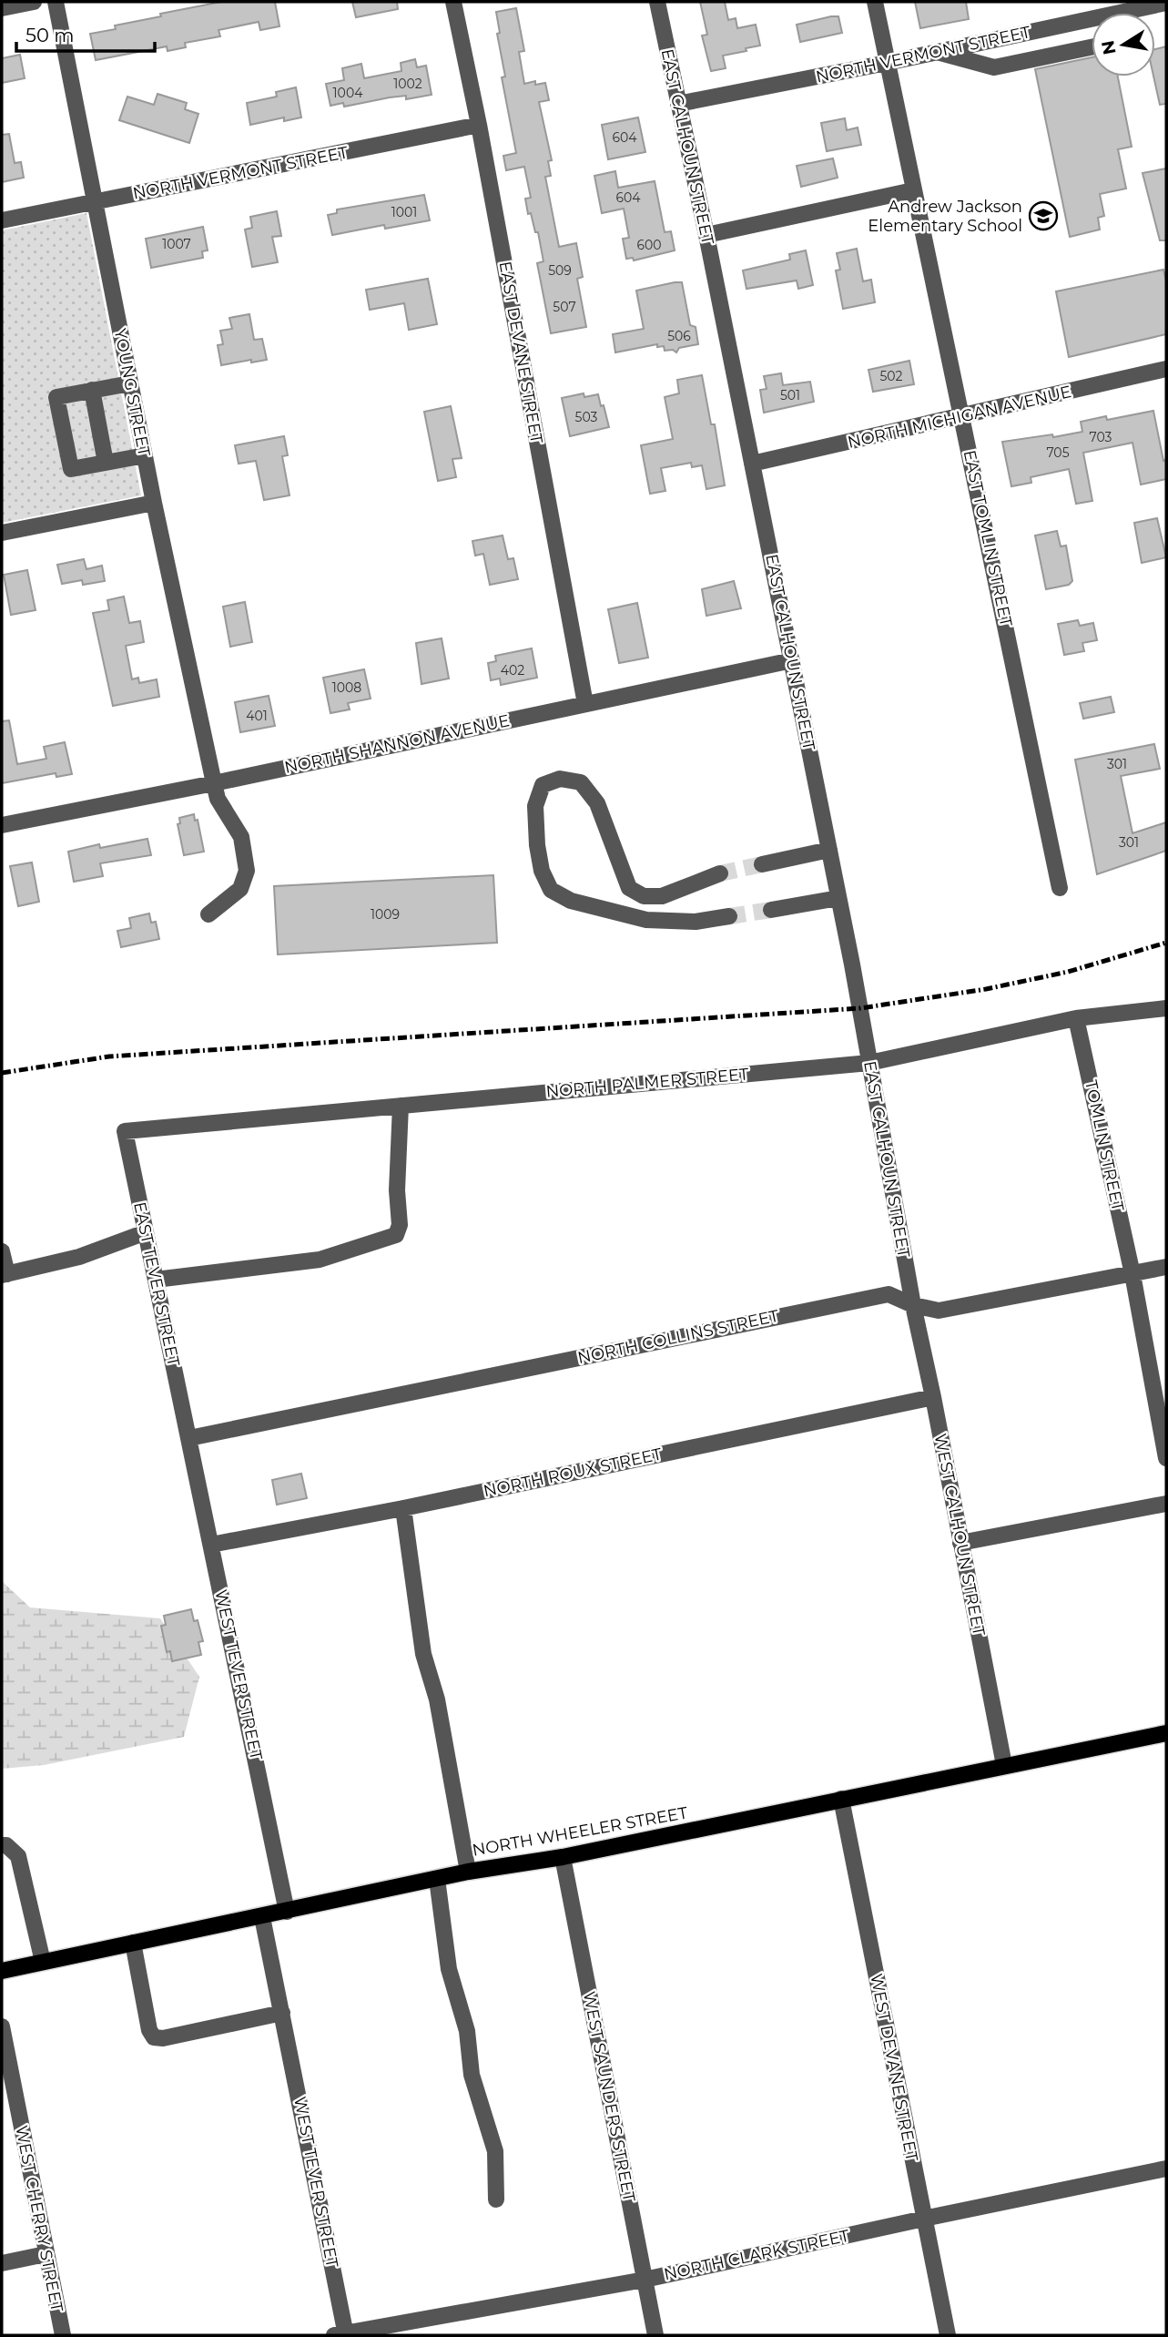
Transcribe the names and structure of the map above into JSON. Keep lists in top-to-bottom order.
{
  "streets": {
    "main road": ["NORTH WHEELER STREET"],
    "street": [
      "NORTH VERMONT STREET",
      "EAST CALHOUN STREET",
      "EAST DEVANE STREET",
      "YOUNG STREET",
      "NORTH MICHIGAN AVENUE",
      "EAST TOMLIN STREET",
      "NORTH SHANNON AVENUE",
      "NORTH PALMER STREET",
      "TOMLIN STREET",
      "EAST TEVER STREET",
      "NORTH COLLINS STREET",
      "NORTH ROUX STREET",
      "WEST CALHOUN STREET",
      "WEST TEVER STREET",
      "WEST DEVANE STREET",
      "WEST SAUNDERS STREET",
      "WEST CHERRY STREET",
      "NORTH CLARK STREET"
    ]
  },
  "crossings": [
    ["NORTH VERMONT STREET", "EAST CALHOUN STREET"],
    ["NORTH VERMONT STREET", "EAST DEVANE STREET"],
    ["NORTH VERMONT STREET", "YOUNG STREET"],
    ["NORTH VERMONT STREET", "EAST TOMLIN STREET"],
    ["EAST CALHOUN STREET", "NORTH MICHIGAN AVENUE"],
    ["EAST CALHOUN STREET", "NORTH SHANNON AVENUE"],
    ["EAST CALHOUN STREET", "NORTH PALMER STREET"],
    ["EAST CALHOUN STREET", "NORTH COLLINS STREET"],
    ["EAST CALHOUN STREET", "WEST CALHOUN STREET"],
    ["EAST DEVANE STREET", "NORTH SHANNON AVENUE"],
    ["YOUNG STREET", "NORTH SHANNON AVENUE"],
    ["NORTH MICHIGAN AVENUE", "EAST TOMLIN STREET"],
    ["NORTH PALMER STREET", "TOMLIN STREET"],
    ["NORTH PALMER STREET", "EAST TEVER STREET"],
    ["TOMLIN STREET", "NORTH COLLINS STREET"],
    ["EAST TEVER STREET", "NORTH COLLINS STREET"],
    ["EAST TEVER STREET", "WEST TEVER STREET"],
    ["NORTH COLLINS STREET", "WEST CALHOUN STREET"],
    ["NORTH COLLINS STREET", "WEST TEVER STREET"],
    ["NORTH ROUX STREET", "WEST CALHOUN STREET"],
    ["NORTH ROUX STREET", "WEST TEVER STREET"],
    ["WEST CALHOUN STREET", "NORTH WHEELER STREET"],
    ["WEST TEVER STREET", "NORTH WHEELER STREET"],
    ["WEST TEVER STREET", "NORTH CLARK STREET"],
    ["NORTH WHEELER STREET", "WEST DEVANE STREET"],
    ["NORTH WHEELER STREET", "WEST SAUNDERS STREET"],
    ["WEST DEVANE STREET", "NORTH CLARK STREET"],
    ["WEST SAUNDERS STREET", "NORTH CLARK STREET"]
  ],
  "places": {
    "school or university": ["Andrew Jackson Elementary School"]
  },
  "house_numbers": [
    "1002",
    "1004",
    "604",
    "604",
    "1001",
    "1007",
    "600",
    "509",
    "507",
    "506",
    "502",
    "501",
    "503",
    "703",
    "705",
    "402",
    "1008",
    "401",
    "301",
    "301",
    "1009"
  ],
  "scale_bar": "50 m",
  "north": "left"
}
